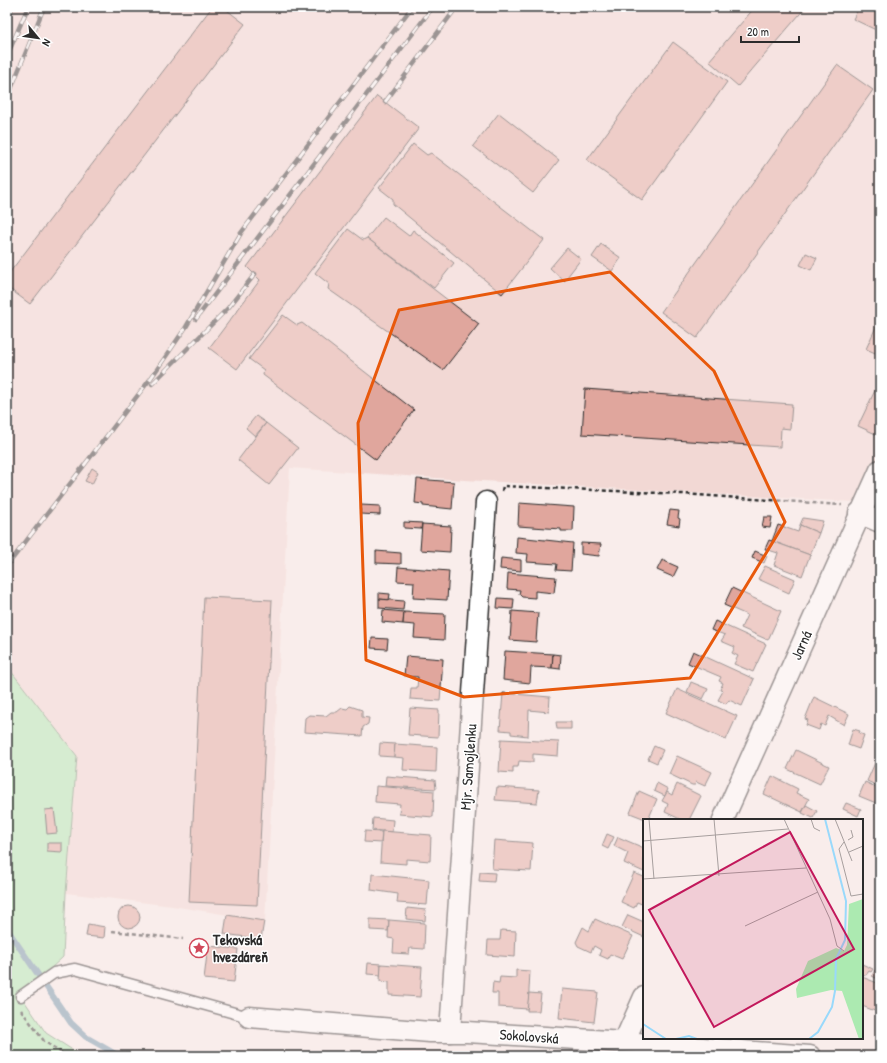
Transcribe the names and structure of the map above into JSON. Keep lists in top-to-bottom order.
{
  "streets": {
    "street": ["Jarná", "Mjr. Samojlenku", "Sokolovská"]
  },
  "crossings": [
    ["Mjr. Samojlenku", "Sokolovská"]
  ],
  "places": {
    "place": ["Tekovská hvezdáreň"]
  },
  "scale_bar": "20 m",
  "north": "bottom right"
}
